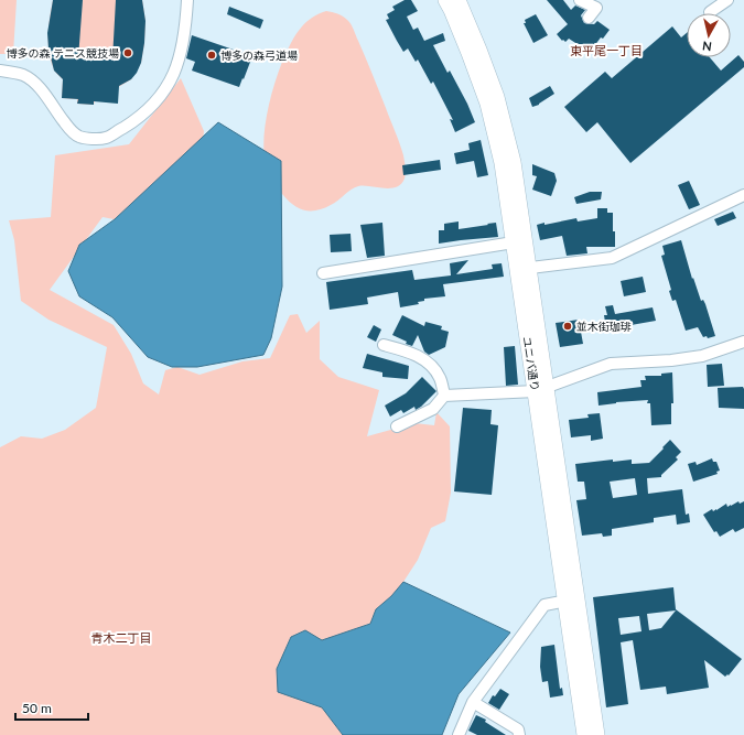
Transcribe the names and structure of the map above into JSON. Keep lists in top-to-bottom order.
{
  "streets": {
    "street": ["ユニバ通り"]
  },
  "districts": ["東平尾一丁目", "青木二丁目"],
  "places": ["博多の森 テニス競技場", "博多の森弓道場", "並木街珈琲"],
  "scale_bar": "50 m",
  "north": "bottom"
}
